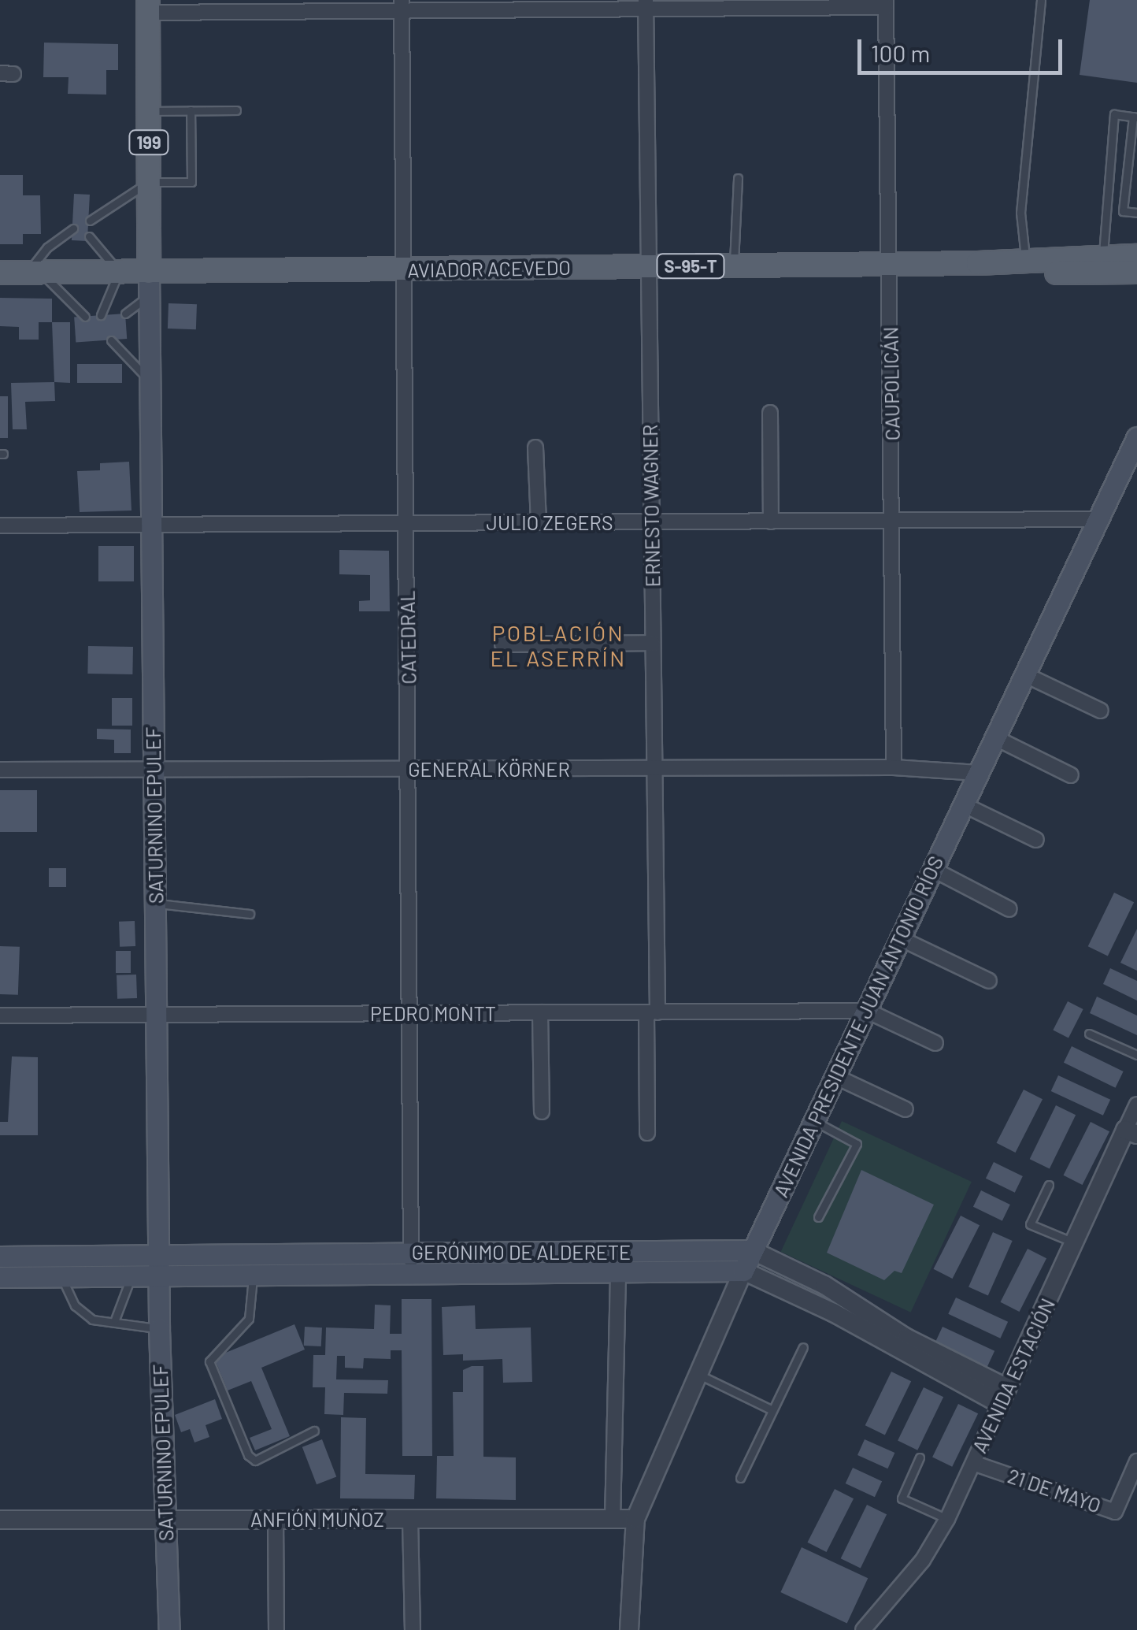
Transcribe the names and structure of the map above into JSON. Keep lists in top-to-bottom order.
{
  "streets": {
    "main road": [
      "199",
      "S-95-T",
      "AVIADOR ACEVEDO",
      "SATURNINO EPULEF",
      "AVENIDA PRESIDENTE JUAN ANTONIO RÍOS",
      "GERÓNIMO DE ALDERETE"
    ],
    "street": [
      "CAUPOLICÁN",
      "ERNESTO WAGNER",
      "JULIO ZEGERS",
      "CATEDRAL",
      "GENERAL KÖRNER",
      "PEDRO MONTT",
      "AVENIDA ESTACIÓN",
      "21 DE MAYO",
      "ANFIÓN MUÑOZ"
    ]
  },
  "crossings": [
    ["AVIADOR ACEVEDO", "CAUPOLICÁN"],
    ["AVIADOR ACEVEDO", "ERNESTO WAGNER"],
    ["AVIADOR ACEVEDO", "CATEDRAL"],
    ["AVIADOR ACEVEDO", "SATURNINO EPULEF"],
    ["CAUPOLICÁN", "JULIO ZEGERS"],
    ["CAUPOLICÁN", "GENERAL KÖRNER"],
    ["ERNESTO WAGNER", "JULIO ZEGERS"],
    ["ERNESTO WAGNER", "GENERAL KÖRNER"],
    ["ERNESTO WAGNER", "PEDRO MONTT"],
    ["JULIO ZEGERS", "CATEDRAL"],
    ["JULIO ZEGERS", "SATURNINO EPULEF"],
    ["JULIO ZEGERS", "AVENIDA PRESIDENTE JUAN ANTONIO RÍOS"],
    ["CATEDRAL", "GENERAL KÖRNER"],
    ["CATEDRAL", "PEDRO MONTT"],
    ["CATEDRAL", "GERÓNIMO DE ALDERETE"],
    ["GENERAL KÖRNER", "SATURNINO EPULEF"],
    ["GENERAL KÖRNER", "AVENIDA PRESIDENTE JUAN ANTONIO RÍOS"],
    ["SATURNINO EPULEF", "PEDRO MONTT"],
    ["SATURNINO EPULEF", "GERÓNIMO DE ALDERETE"],
    ["SATURNINO EPULEF", "ANFIÓN MUÑOZ"],
    ["PEDRO MONTT", "AVENIDA PRESIDENTE JUAN ANTONIO RÍOS"],
    ["AVENIDA PRESIDENTE JUAN ANTONIO RÍOS", "GERÓNIMO DE ALDERETE"],
    ["AVENIDA PRESIDENTE JUAN ANTONIO RÍOS", "ANFIÓN MUÑOZ"],
    ["GERÓNIMO DE ALDERETE", "AVENIDA ESTACIÓN"],
    ["AVENIDA ESTACIÓN", "21 DE MAYO"]
  ],
  "districts": ["POBLACIÓN EL ASERRÍN"],
  "scale_bar": "100 m"
}
